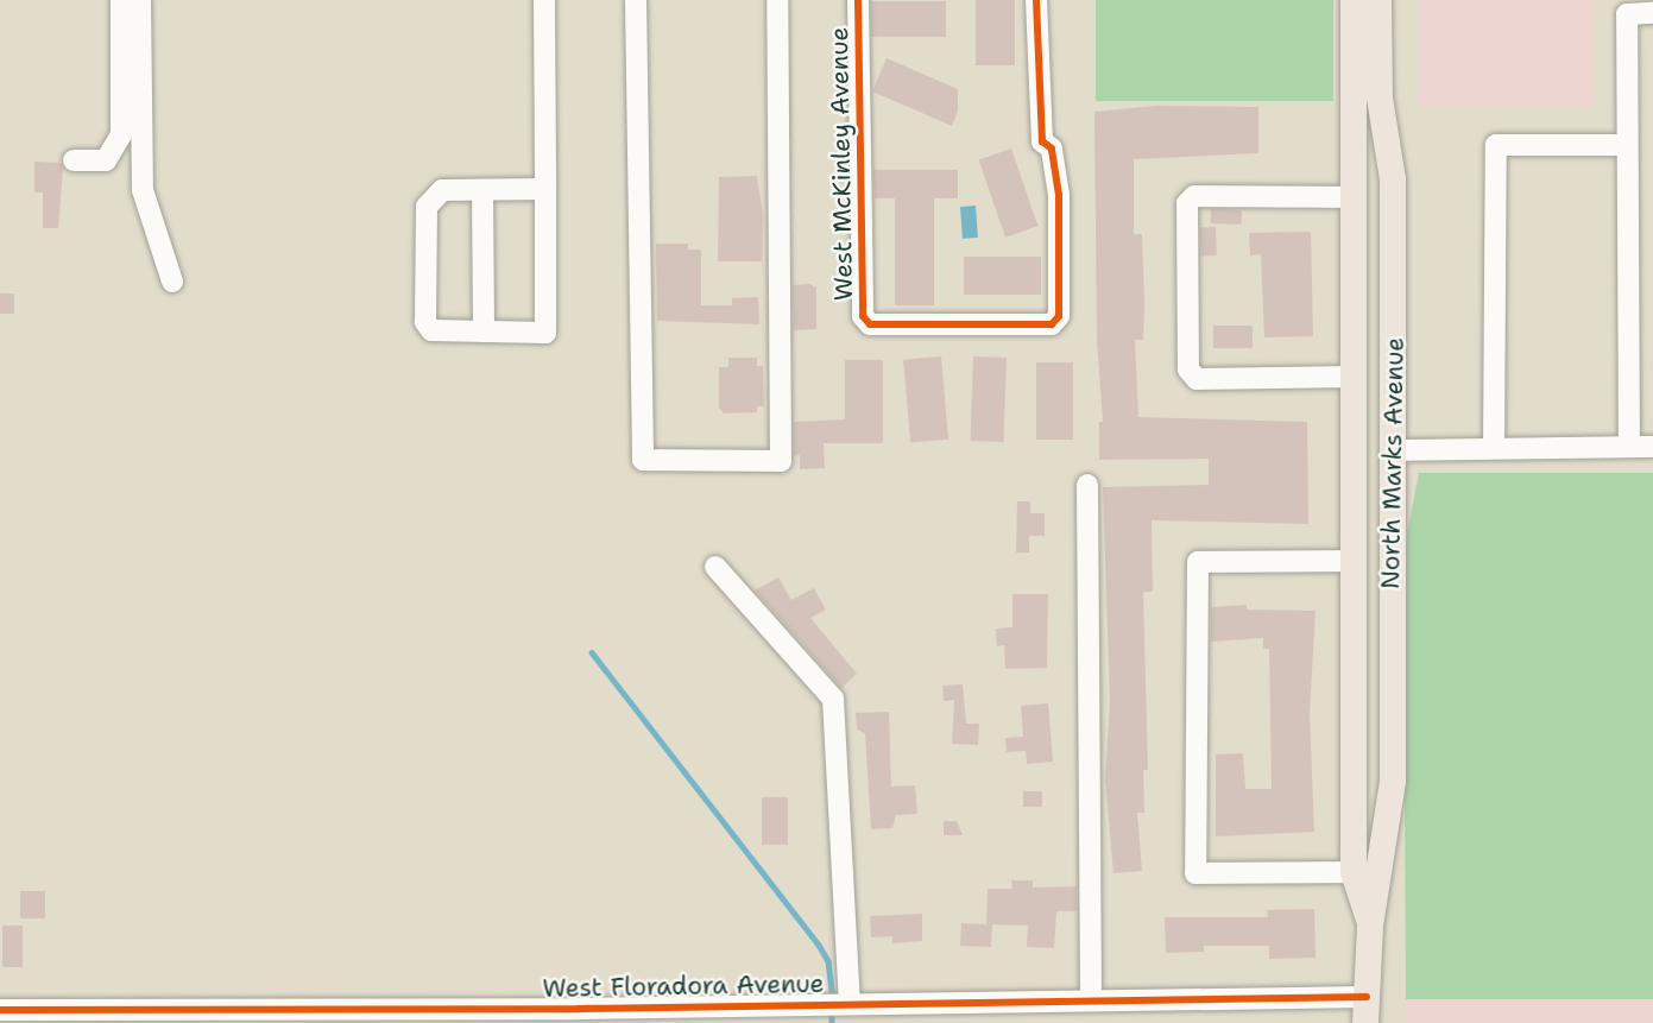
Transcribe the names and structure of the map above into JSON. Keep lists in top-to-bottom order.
{
  "streets": {
    "main road": ["North Marks Avenue"],
    "street": ["West McKinley Avenue", "West Floradora Avenue"]
  },
  "crossings": [
    ["North Marks Avenue", "West Floradora Avenue"]
  ]
}
